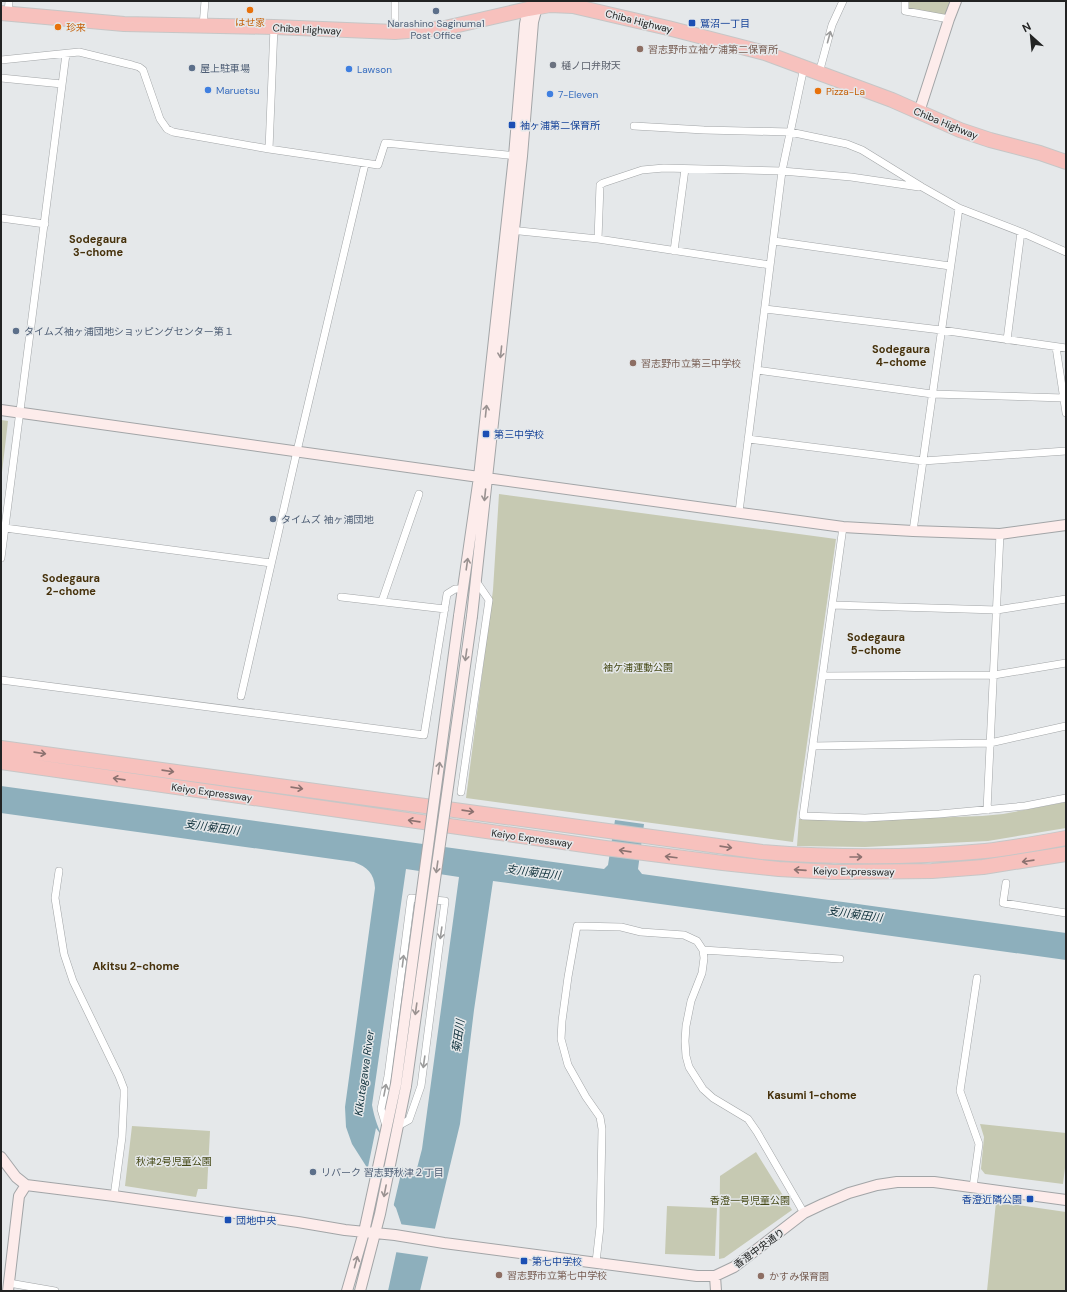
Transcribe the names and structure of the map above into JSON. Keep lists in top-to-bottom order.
{
  "streets": {
    "highway": ["Chiba Highway", "Keiyo Expressway"],
    "street": ["香澄中央通り"]
  },
  "districts": [
    "Sodegaura 3-chome",
    "Sodegaura 4-chome",
    "Sodegaura 2-chome",
    "Sodegaura 5-chome",
    "Akitsu 2-chome",
    "Kasumi 1-chome"
  ],
  "water": ["支川菊田川", "菊田川", "Kikutagawa River"],
  "parks": ["袖ケ浦運動公園", "秋津2号児童公園", "香澄一号児童公園"],
  "places": {
    "other": [
      "はせ家",
      "Narashino Saginuma1 Post Office",
      "珍来",
      "習志野市立袖ケ浦第二保育所",
      "樋ノ口弁財天",
      "屋上駐車場",
      "Lawson",
      "Maruetsu",
      "Pizza-La",
      "7-Eleven",
      "タイムズ袖ヶ浦団地ショッピングセンター第１",
      "習志野市立第三中学校",
      "タイムズ 袖ヶ浦団地",
      "リパーク 習志野秋津２丁目",
      "習志野市立第七中学校",
      "かすみ保育園"
    ],
    "transit": [
      "鷲沼一丁目",
      "袖ヶ浦第二保育所",
      "第三中学校",
      "香澄近隣公園",
      "団地中央",
      "第七中学校"
    ]
  },
  "north": "top left"
}
